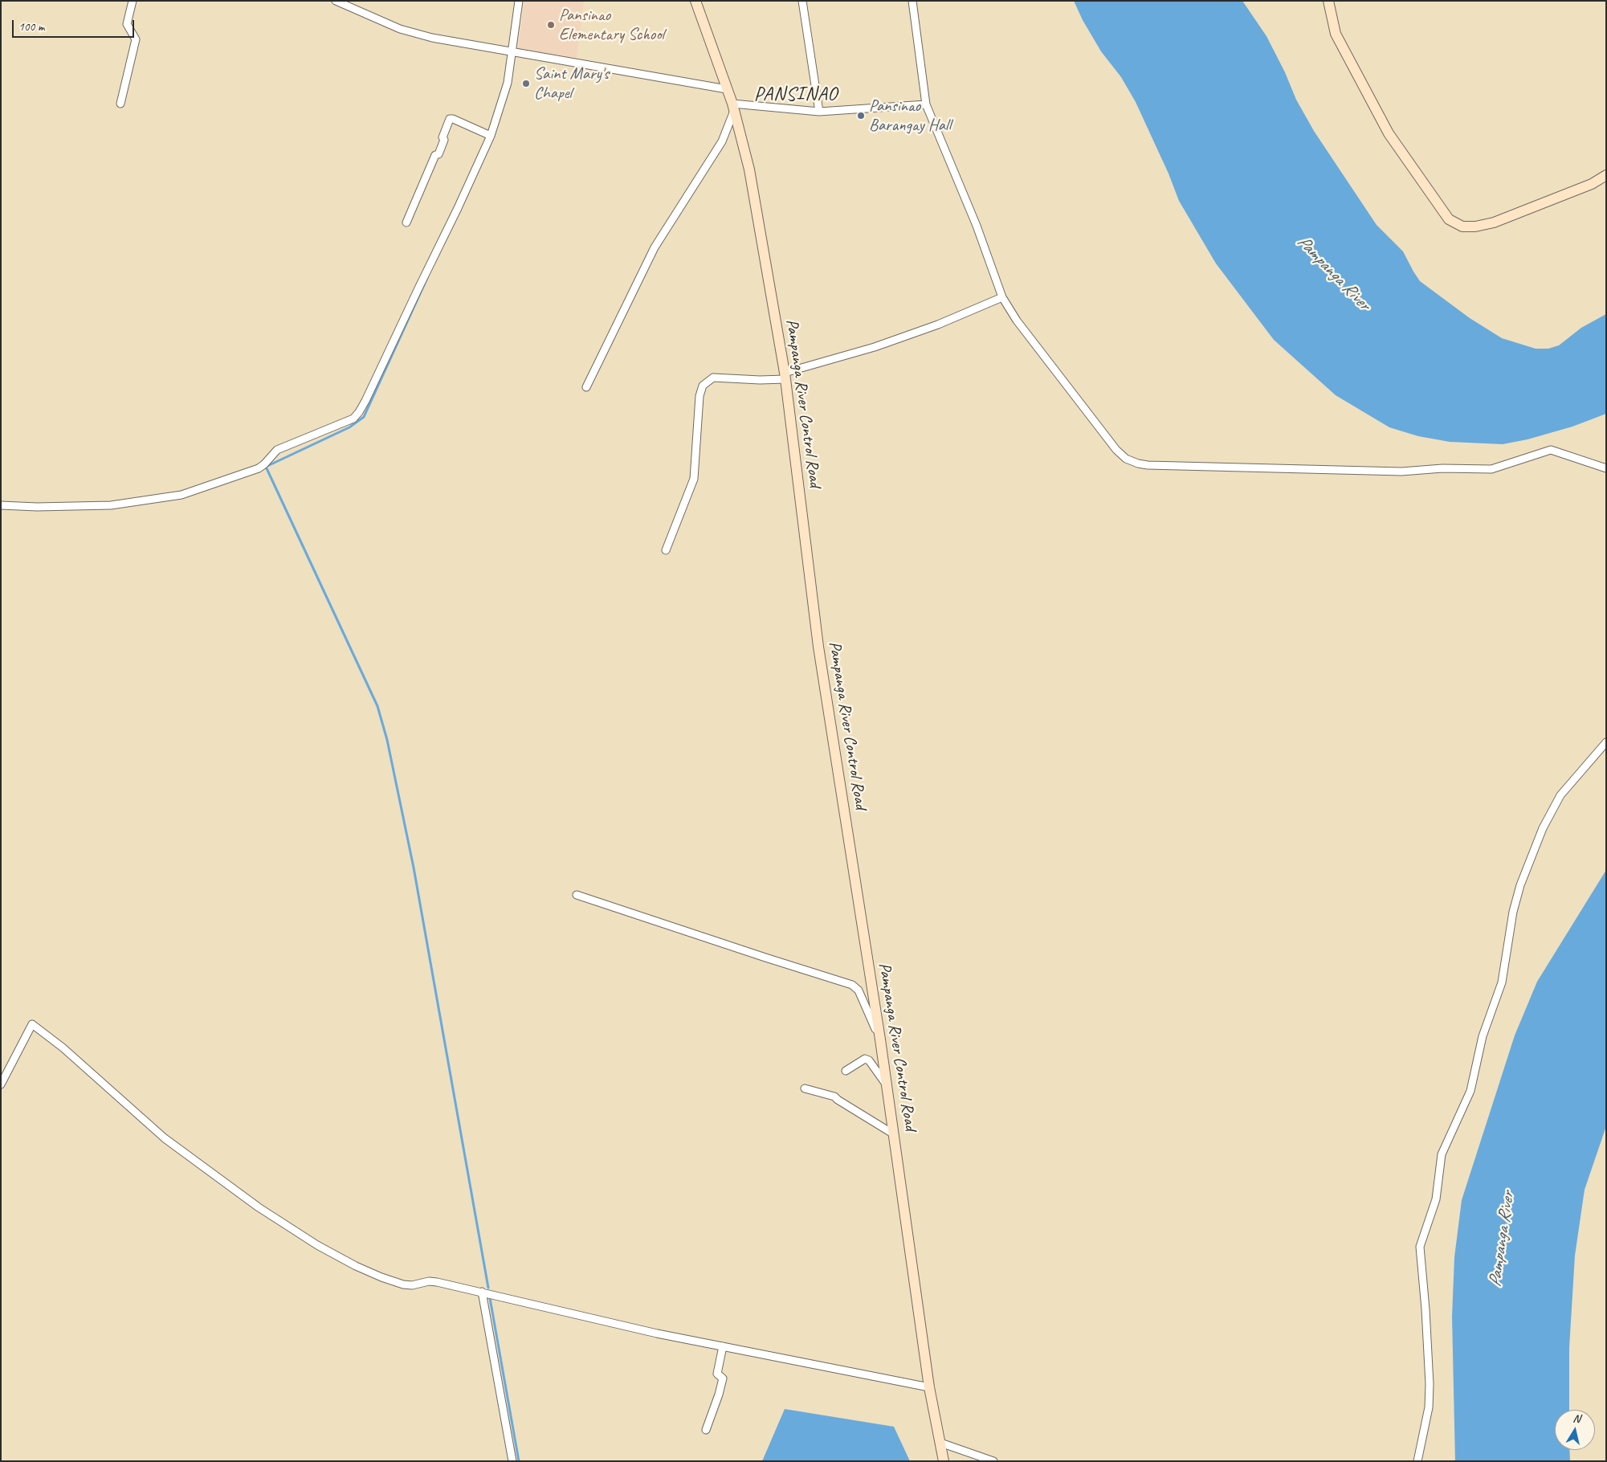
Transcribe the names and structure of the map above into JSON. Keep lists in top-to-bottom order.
{
  "streets": {
    "main road": ["Pampanga River Control Road"]
  },
  "districts": ["PANSINAO"],
  "water": ["Pampanga River"],
  "places": ["Pansinao Elementary School", "Saint Mary's Chapel", "Pansinao Barangay Hall"],
  "scale_bar": "100 m",
  "north": "top"
}
